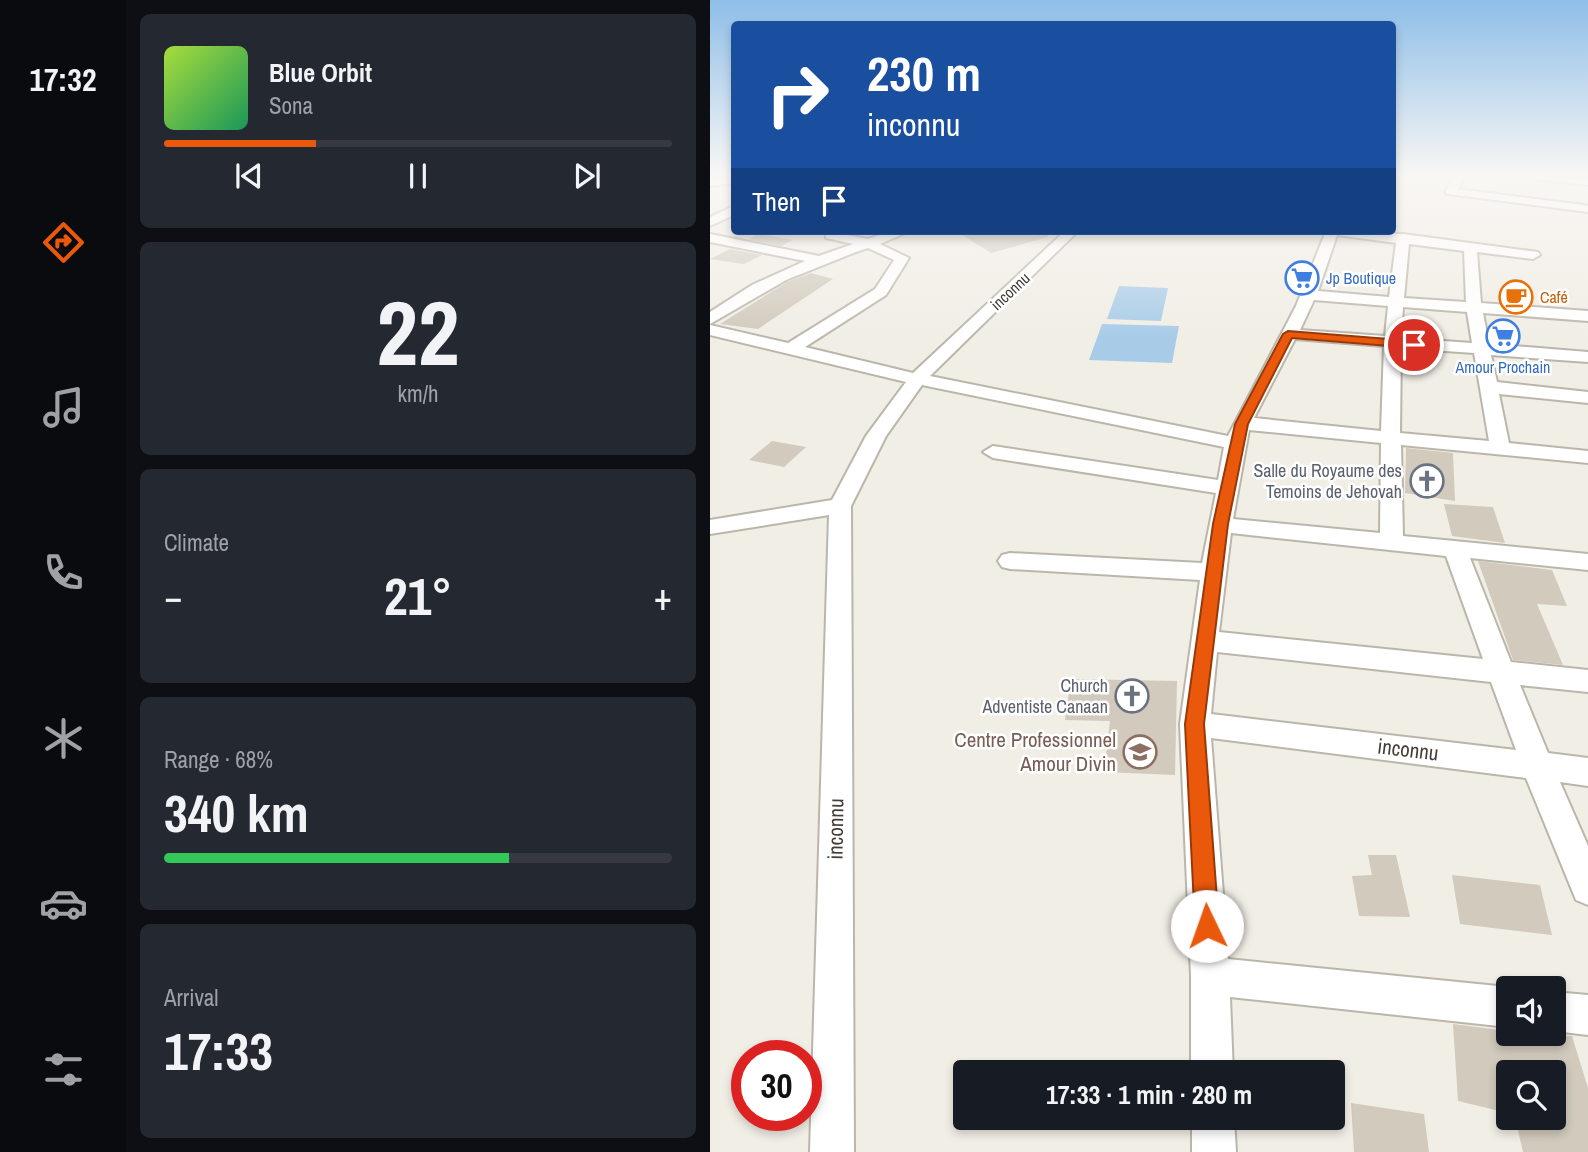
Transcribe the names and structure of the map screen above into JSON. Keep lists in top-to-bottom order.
{
  "streets": {
    "street": ["inconnu"]
  },
  "places": {
    "supermarket": ["Jp Boutique", "Amour Prochain"],
    "cafe": ["Café"],
    "church": ["Salle du Royaume des Temoins de Jehovah", "Church Adventiste Canaan"],
    "school or university": ["Centre Professionnel Amour Divin"]
  },
  "page": {
    "tabs": "17:32",
    "turn": ["230 m", "inconnu"],
    "song": ["Blue Orbit", "Sona"],
    "then": "Then",
    "tile": [
      ["22", "km/h"],
      "Climate",
      ["Range · 68%", "340 km"],
      ["Arrival", "17:33"]
    ],
    "heat": ["−", "21°", "+"],
    "limit": "30",
    "trip": "17:33 · 1 min · 280 m"
  }
}
